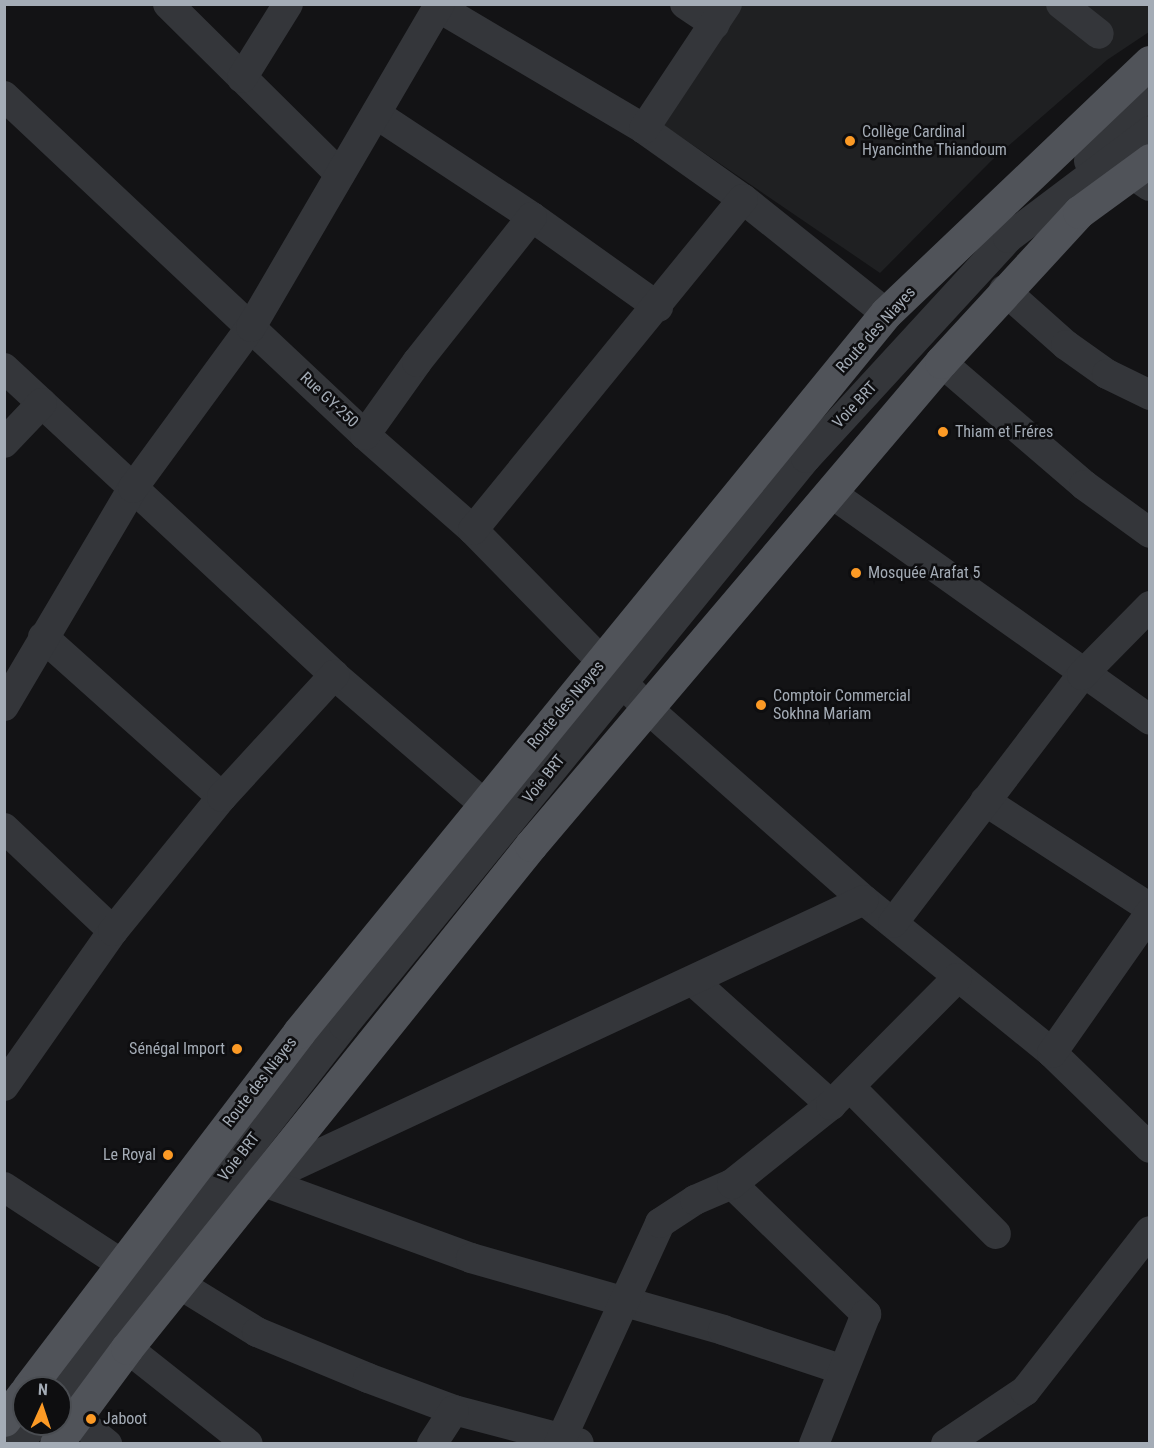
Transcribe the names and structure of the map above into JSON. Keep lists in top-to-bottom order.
{
  "streets": {
    "main road": ["Route des Niayes"],
    "street": ["Rue GY-250", "Voie BRT"]
  },
  "crossings": [
    ["Route des Niayes", "Rue GY-250"],
    ["Route des Niayes", "Voie BRT"],
    ["Rue GY-250", "Voie BRT"]
  ],
  "places": [
    "Collège Cardinal Hyancinthe Thiandoum",
    "Thiam et Fréres",
    "Mosquée Arafat 5",
    "Comptoir Commercial Sokhna Mariam",
    "Sénégal Import",
    "Le Royal",
    "Jaboot"
  ],
  "north": "top"
}
